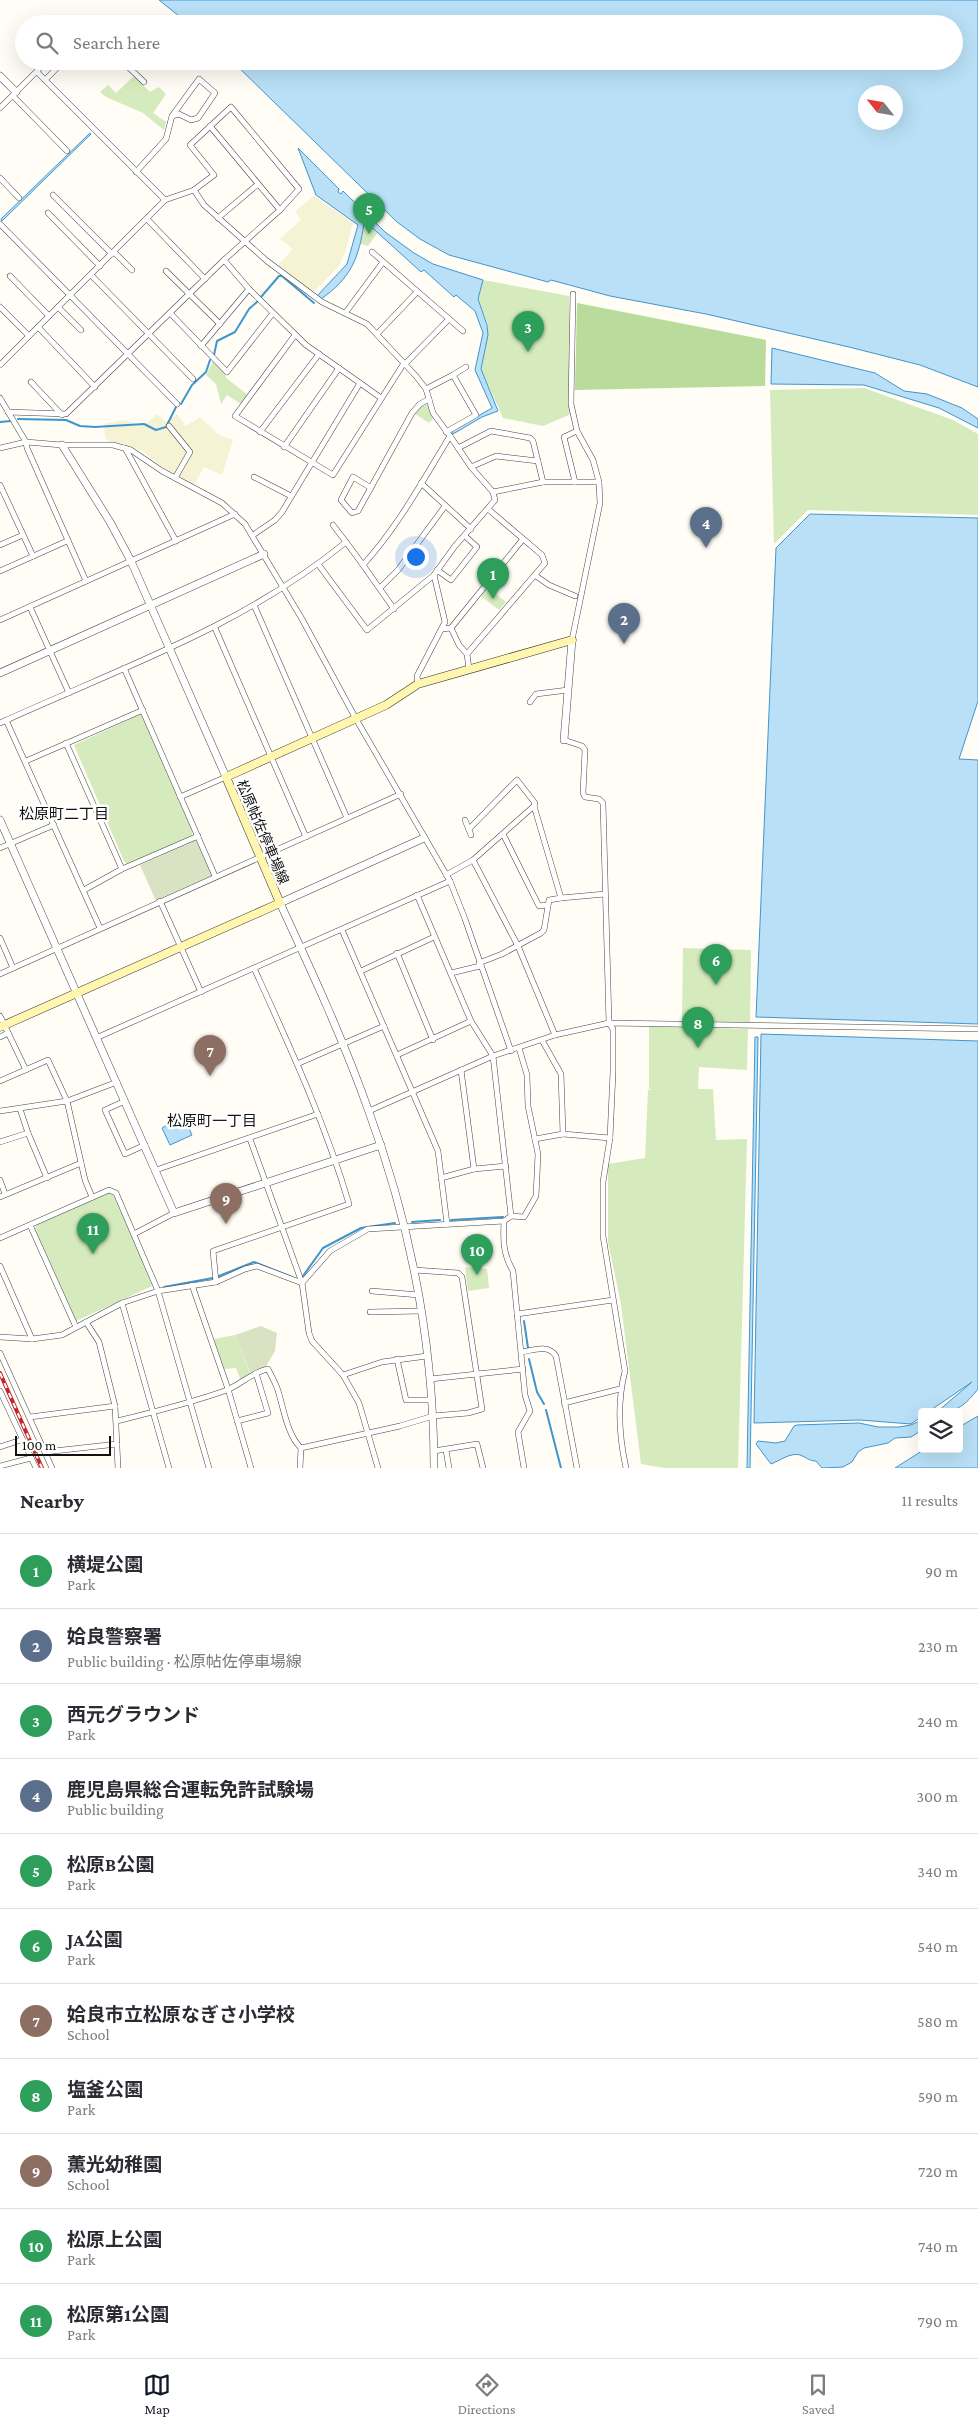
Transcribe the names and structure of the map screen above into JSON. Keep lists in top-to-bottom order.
{
  "streets": {
    "main road": ["松原帖佐停車場線"]
  },
  "districts": ["松原町二丁目", "松原町一丁目"],
  "scale_bar": "100 m",
  "north": "top left",
  "page": {
    "search": "Search here",
    "pins": [
      "5",
      "3",
      "4",
      "1",
      "2",
      "6",
      "8",
      "7",
      "9",
      "11",
      "10"
    ],
    "scale": "100 m",
    "heading": ["Nearby", "11 results"],
    "list": [
      {
        "mark": "1",
        "name": "横堤公園",
        "note": "Park",
        "value": "90 m"
      },
      {
        "mark": "2",
        "name": "姶良警察署",
        "note": "Public building · 松原帖佐停車場線",
        "value": "230 m"
      },
      {
        "mark": "3",
        "name": "西元グラウンド",
        "note": "Park",
        "value": "240 m"
      },
      {
        "mark": "4",
        "name": "鹿児島県総合運転免許試験場",
        "note": "Public building",
        "value": "300 m"
      },
      {
        "mark": "5",
        "name": "松原B公園",
        "note": "Park",
        "value": "340 m"
      },
      {
        "mark": "6",
        "name": "JA公園",
        "note": "Park",
        "value": "540 m"
      },
      {
        "mark": "7",
        "name": "姶良市立松原なぎさ小学校",
        "note": "School",
        "value": "580 m"
      },
      {
        "mark": "8",
        "name": "塩釜公園",
        "note": "Park",
        "value": "590 m"
      },
      {
        "mark": "9",
        "name": "薫光幼稚園",
        "note": "School",
        "value": "720 m"
      },
      {
        "mark": "10",
        "name": "松原上公園",
        "note": "Park",
        "value": "740 m"
      },
      {
        "mark": "11",
        "name": "松原第1公園",
        "note": "Park",
        "value": "790 m"
      }
    ],
    "nav": ["Map", "Directions", "Saved"]
  }
}
